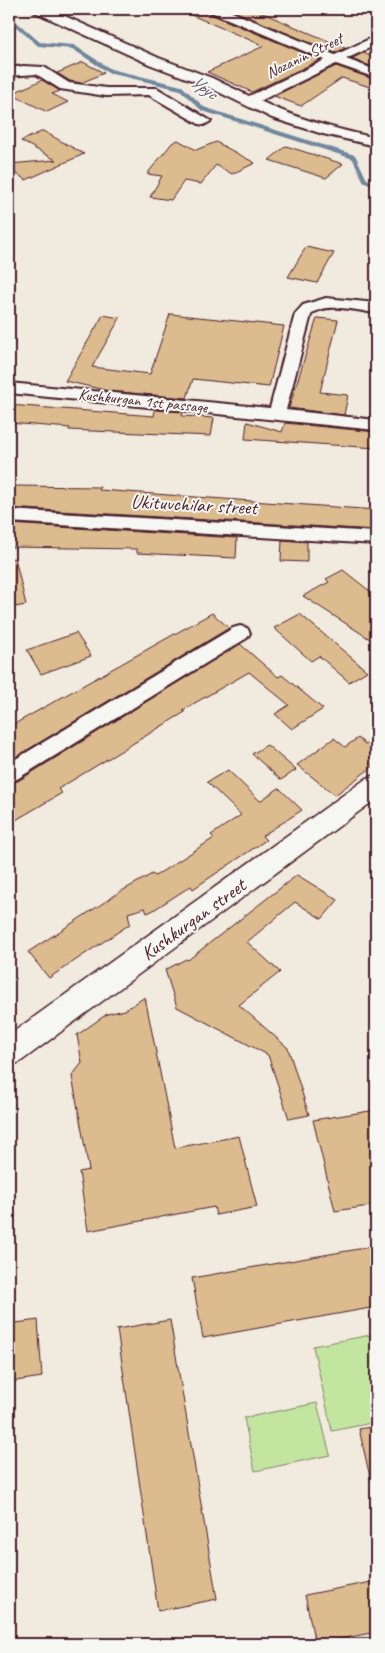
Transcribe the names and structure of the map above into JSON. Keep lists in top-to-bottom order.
{
  "streets": {
    "street": [
      "Nozanin Street",
      "Kushkurgan 1st passage",
      "Ukituvchilar street",
      "Kushkurgan street"
    ]
  },
  "water": ["Урус"]
}
